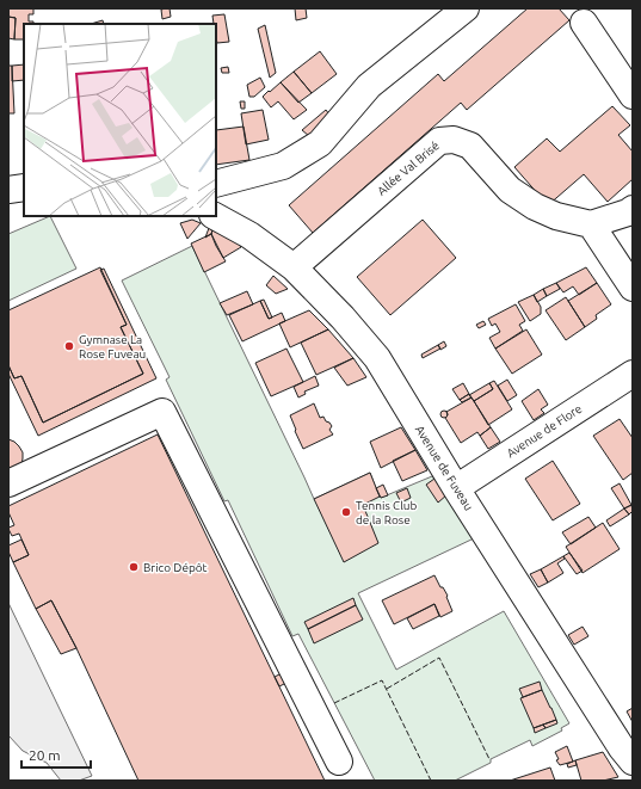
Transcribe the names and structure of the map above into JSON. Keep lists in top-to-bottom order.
{
  "streets": {
    "street": ["Allée Val Brisé", "Avenue de Flore", "Avenue de Fuveau"]
  },
  "crossings": [
    ["Allée Val Brisé", "Avenue de Fuveau"],
    ["Avenue de Flore", "Avenue de Fuveau"]
  ],
  "places": ["Gymnase La Rose Fuveau", "Tennis Club de la Rose", "Brico Dépôt"],
  "scale_bar": "20 m"
}
